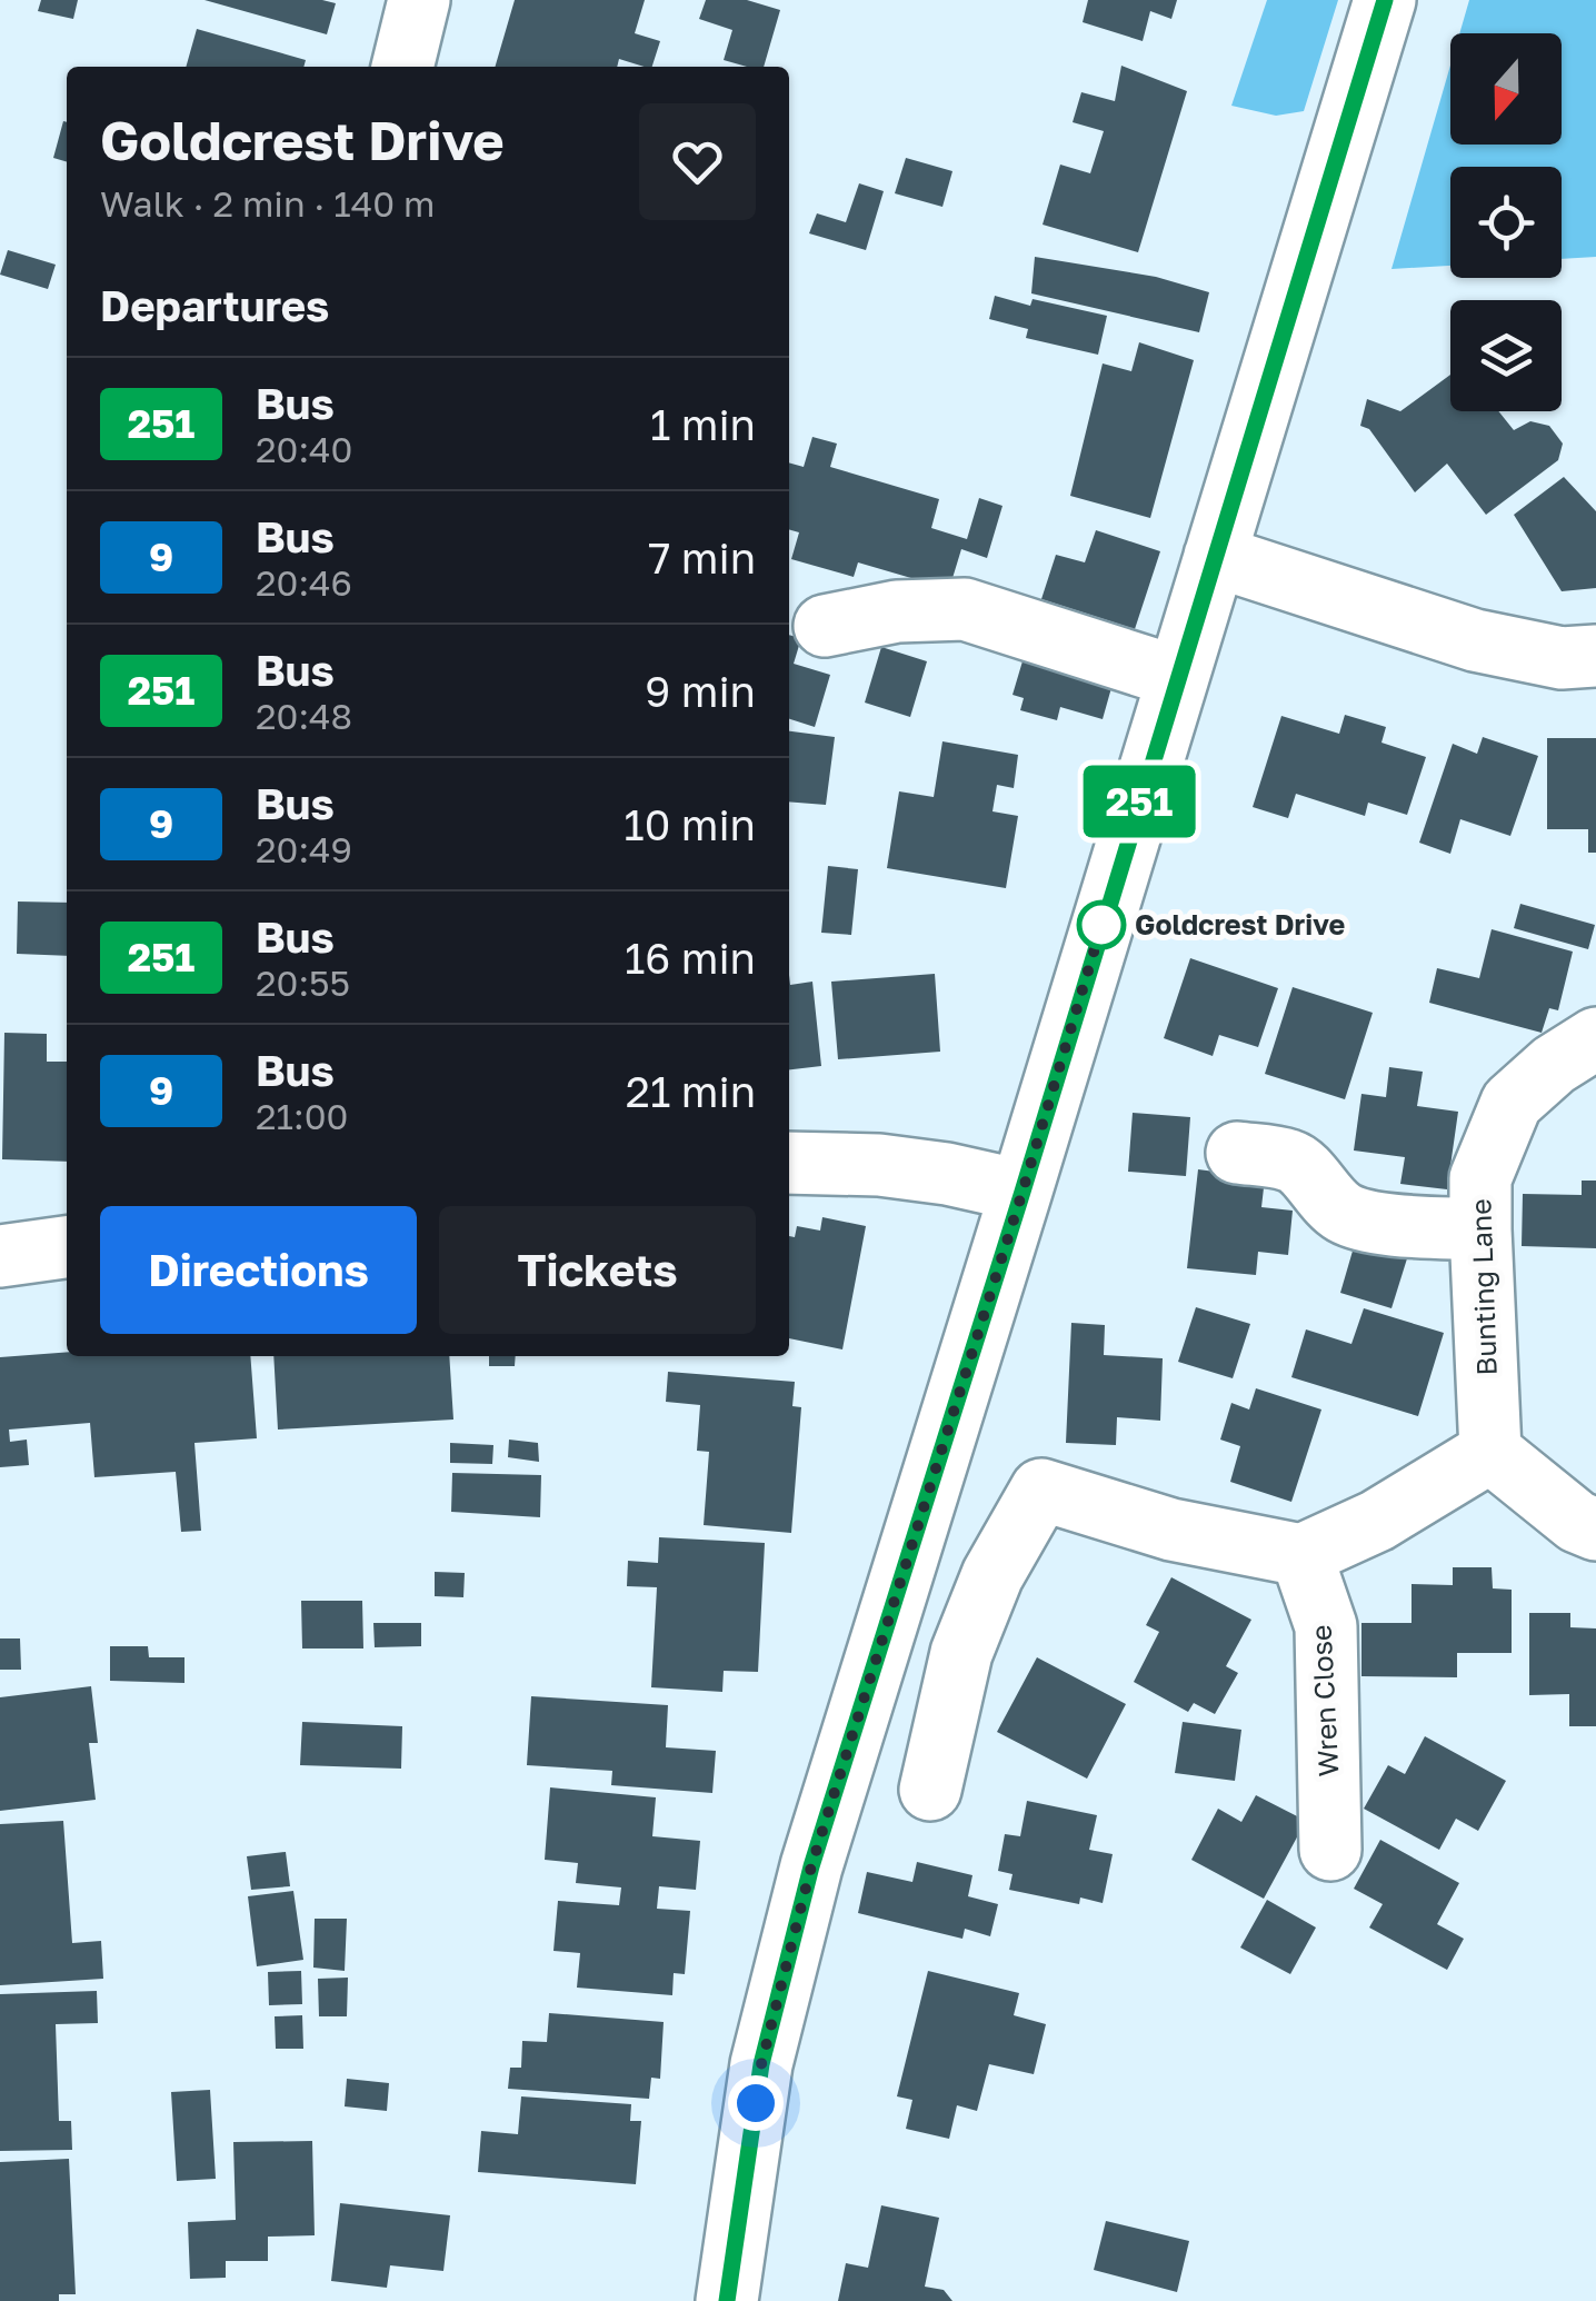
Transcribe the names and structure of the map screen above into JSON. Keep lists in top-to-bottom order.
{
  "streets": {
    "street": ["Bunting Lane", "Wren Close"]
  },
  "places": ["Goldcrest Drive"],
  "lines": ["bus line 251"],
  "north": "bottom",
  "page": {
    "on_map": "251",
    "heading": [
      ["Goldcrest Drive", "Walk · 2 min · 140 m"],
      "Departures"
    ],
    "list": [
      {
        "mark": "251",
        "name": "Bus",
        "note": "20:40",
        "value": "1 min"
      },
      {
        "mark": "9",
        "name": "Bus",
        "note": "20:46",
        "value": "7 min"
      },
      {
        "mark": "251",
        "name": "Bus",
        "note": "20:48",
        "value": "9 min"
      },
      {
        "mark": "9",
        "name": "Bus",
        "note": "20:49",
        "value": "10 min"
      },
      {
        "mark": "251",
        "name": "Bus",
        "note": "20:55",
        "value": "16 min"
      },
      {
        "mark": "9",
        "name": "Bus",
        "note": "21:00",
        "value": "21 min"
      }
    ],
    "buttons": ["Directions", "Tickets"]
  }
}
